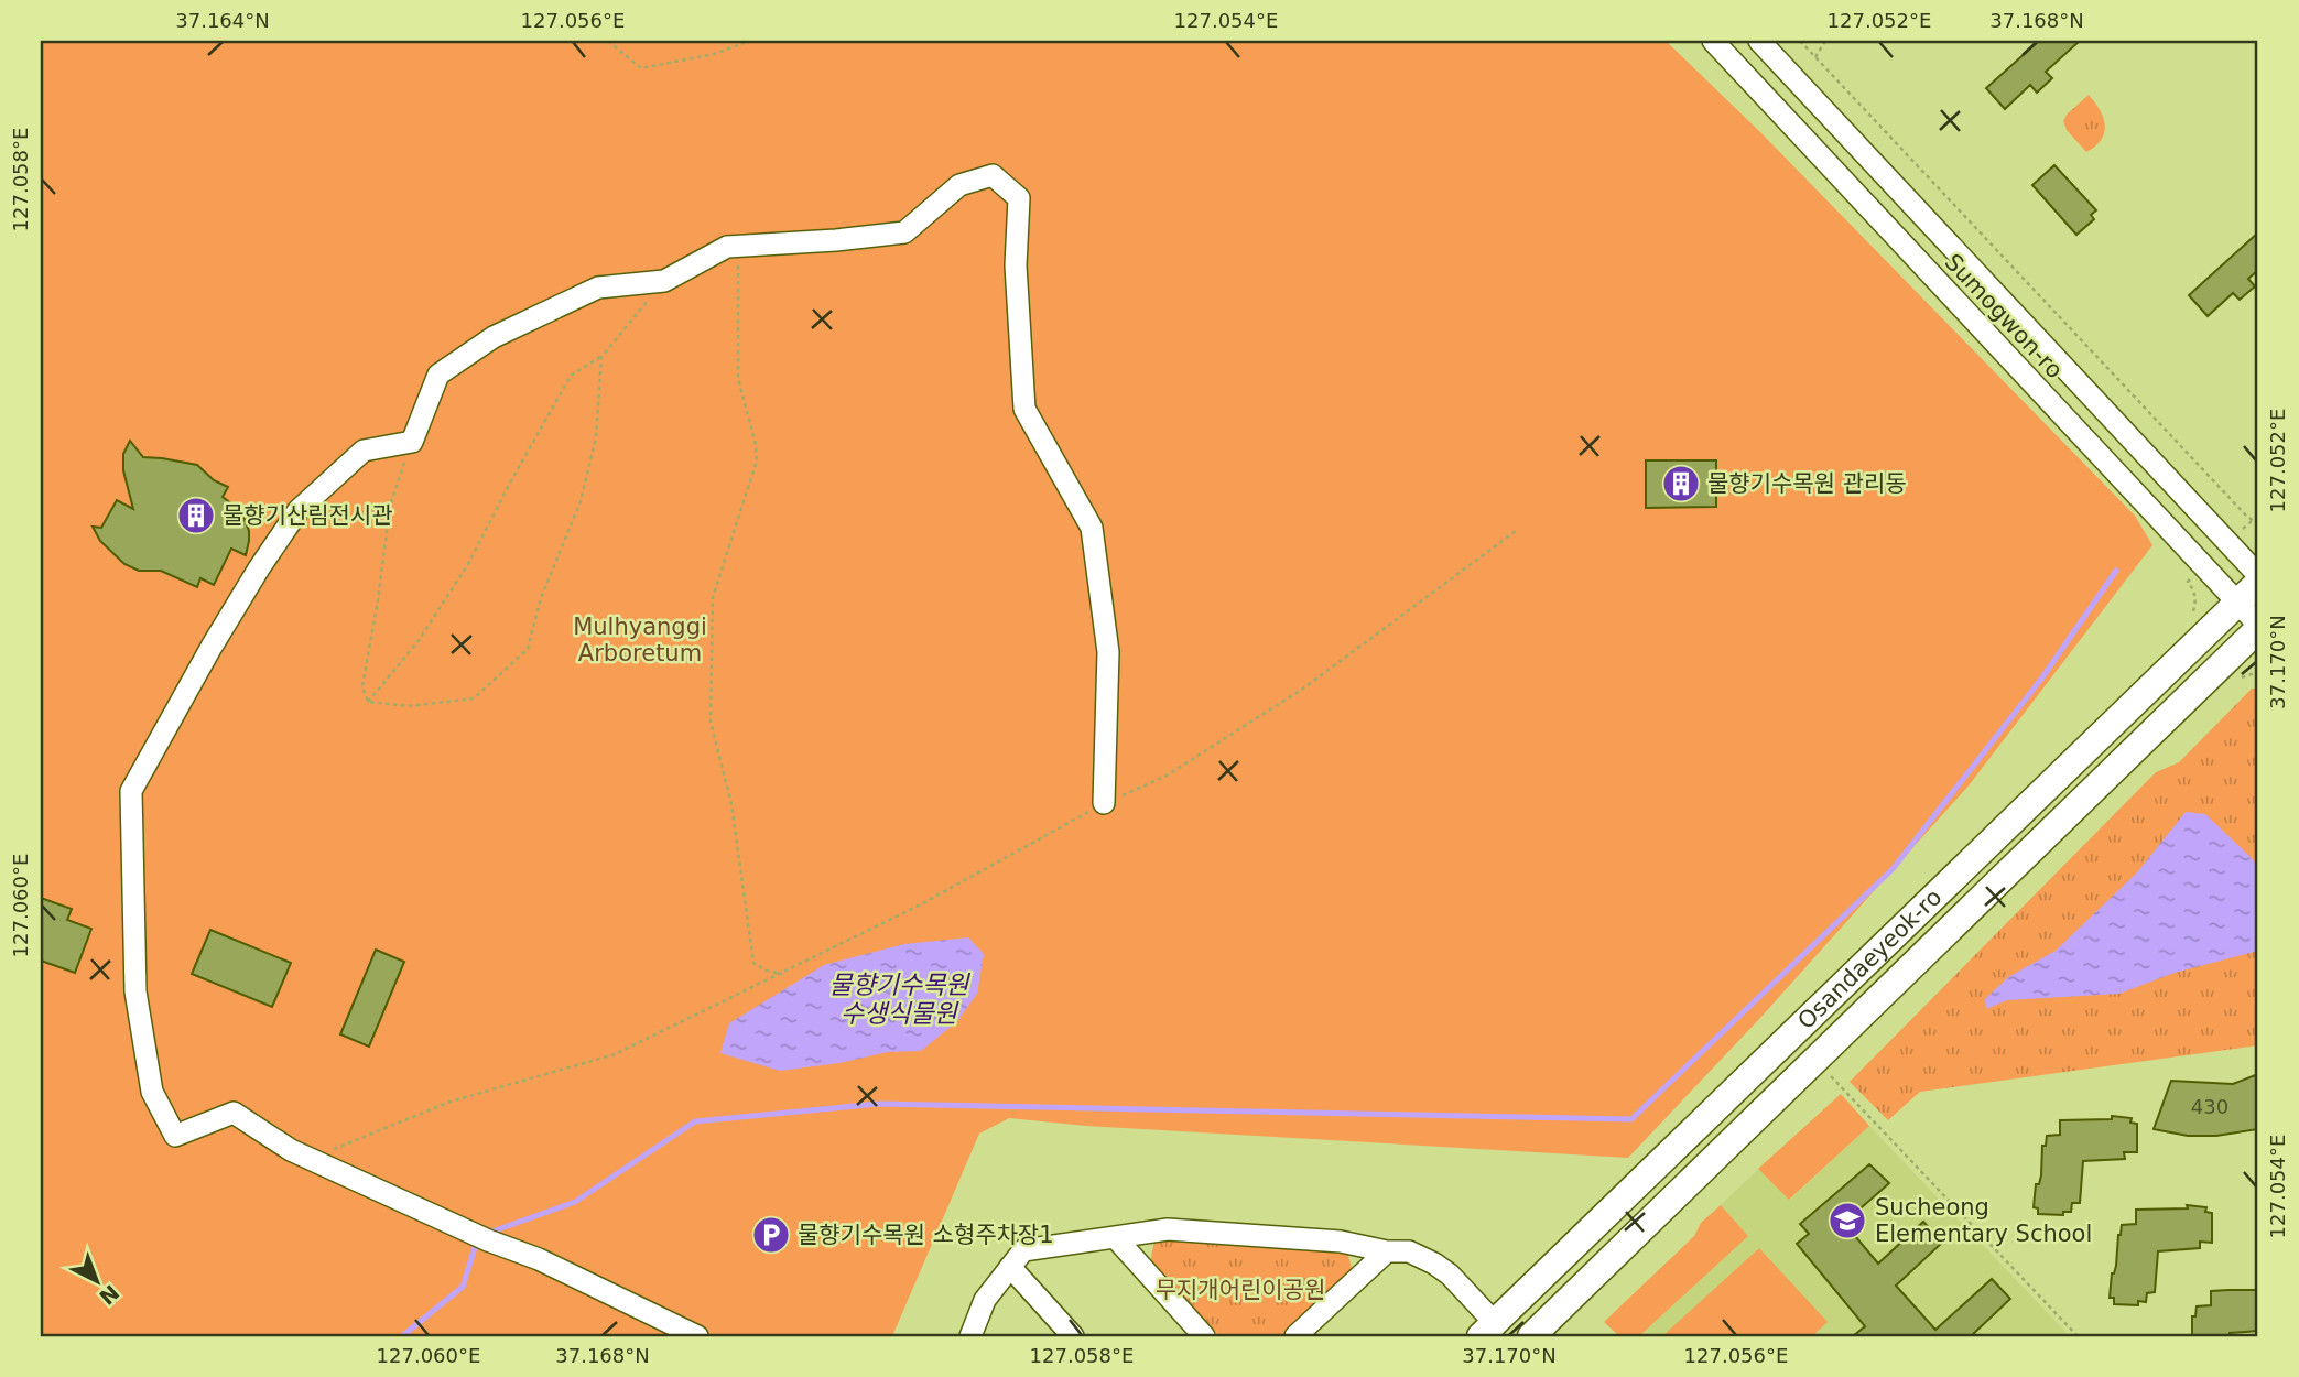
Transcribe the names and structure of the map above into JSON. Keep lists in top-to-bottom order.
{
  "streets": {
    "main road": ["Osandaeyeok-ro"],
    "street": ["Sumogwon-ro"]
  },
  "crossings": [
    ["Sumogwon-ro", "Osandaeyeok-ro"]
  ],
  "water": ["물향기수목원 수생식물원"],
  "parks": ["Mulhyanggi Arboretum", "무지개어린이공원"],
  "places": {
    "building": ["물향기수목원 관리동", "물향기산림전시관"],
    "school or university": ["Sucheong Elementary School"],
    "parking": ["물향기수목원 소형주차장1"]
  },
  "house_numbers": ["430"],
  "north": "bottom right",
  "coordinates": [
    "37.164°N",
    "127.056°E",
    "127.054°E",
    "127.052°E",
    "37.168°N",
    "127.058°E",
    "37.170°N",
    "127.060°E"
  ]
}
